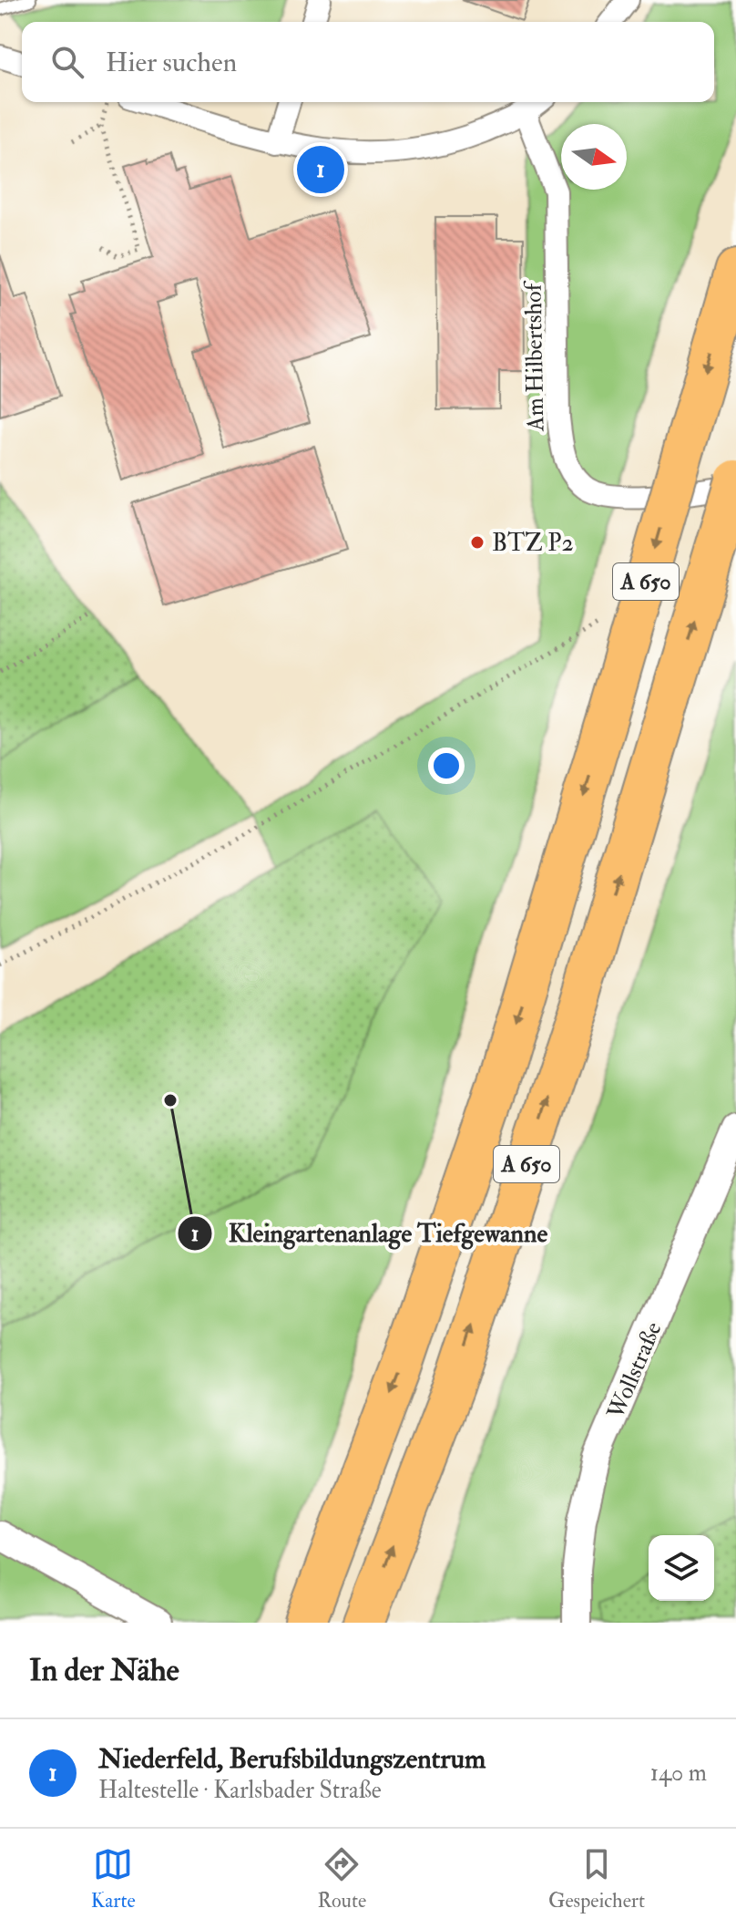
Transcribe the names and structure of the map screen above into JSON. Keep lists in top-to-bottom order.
{
  "streets": {
    "highway": ["A 650"],
    "street": ["Am Hilbertshof", "Wollstraße"]
  },
  "places": ["BTZ P2", "Kleingartenanlage Tiefgewanne"],
  "north": "right",
  "page": {
    "search": "Hier suchen",
    "pins": "1",
    "heading": "In der Nähe",
    "list": [
      {
        "mark": "1",
        "name": "Niederfeld, Berufsbildungszentrum",
        "note": "Haltestelle · Karlsbader Straße",
        "value": "140 m"
      }
    ],
    "nav": ["Karte", "Route", "Gespeichert"]
  }
}
